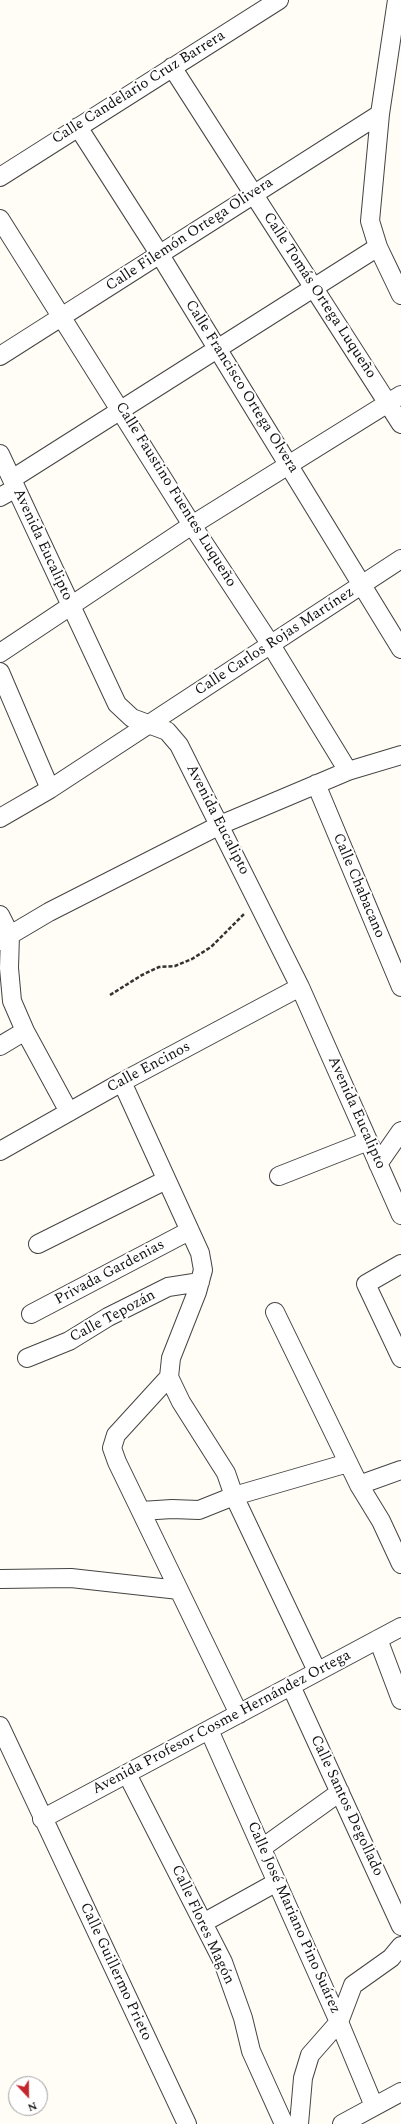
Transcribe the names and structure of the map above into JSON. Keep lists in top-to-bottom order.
{
  "streets": {
    "street": [
      "Calle Candelario Cruz Barrera",
      "Calle Filemón Ortega Olivera",
      "Calle Tomás Ortega Luqueño",
      "Calle Francisco Ortega Olvera",
      "Calle Faustino Fuentes Luqueño",
      "Avenida Eucalipto",
      "Calle Carlos Rojas Martínez",
      "Calle Chabacano",
      "Calle Encinos",
      "Privada Gardenias",
      "Calle Tepozán",
      "Avenida Profesor Cosme Hernández Ortega",
      "Calle Santos Degollado",
      "Calle José Mariano Pino Suárez",
      "Calle Flores Magón",
      "Calle Guillermo Prieto"
    ]
  },
  "crossings": [
    ["Calle Candelario Cruz Barrera", "Calle Tomás Ortega Luqueño"],
    ["Calle Candelario Cruz Barrera", "Calle Francisco Ortega Olvera"],
    ["Calle Filemón Ortega Olivera", "Calle Tomás Ortega Luqueño"],
    ["Calle Filemón Ortega Olivera", "Calle Francisco Ortega Olvera"],
    ["Calle Filemón Ortega Olivera", "Calle Faustino Fuentes Luqueño"],
    ["Calle Francisco Ortega Olvera", "Calle Carlos Rojas Martínez"],
    ["Calle Faustino Fuentes Luqueño", "Calle Carlos Rojas Martínez"],
    ["Avenida Eucalipto", "Calle Carlos Rojas Martínez"],
    ["Avenida Eucalipto", "Calle Encinos"],
    ["Avenida Profesor Cosme Hernández Ortega", "Calle Santos Degollado"],
    ["Avenida Profesor Cosme Hernández Ortega", "Calle José Mariano Pino Suárez"],
    ["Avenida Profesor Cosme Hernández Ortega", "Calle Flores Magón"],
    ["Avenida Profesor Cosme Hernández Ortega", "Calle Guillermo Prieto"]
  ],
  "north": "bottom"
}
